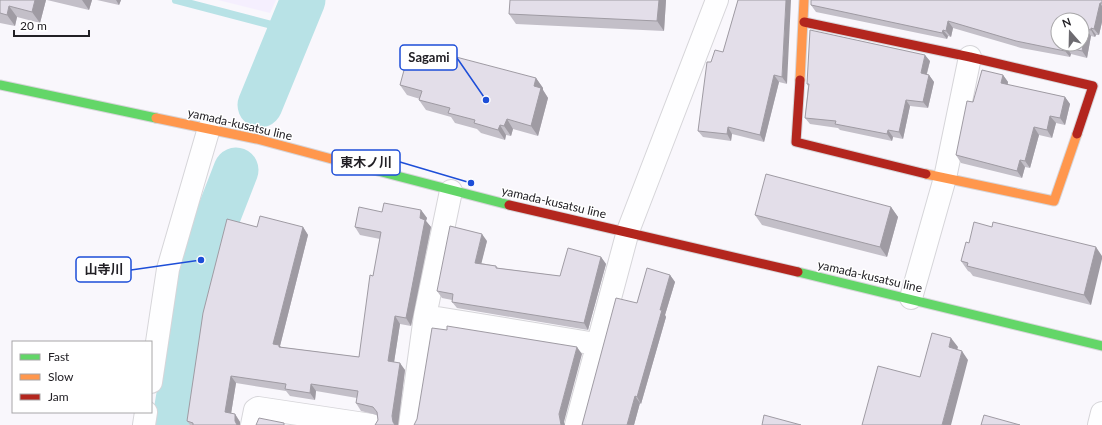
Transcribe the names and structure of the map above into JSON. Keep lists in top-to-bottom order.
{
  "streets": {
    "main road": ["yamada-kusatsu line"]
  },
  "places": ["Sagami", "東木ノ川", "山寺川"],
  "legend": ["Fast", "Slow", "Jam"],
  "scale_bar": "20 m",
  "north": "top"
}
